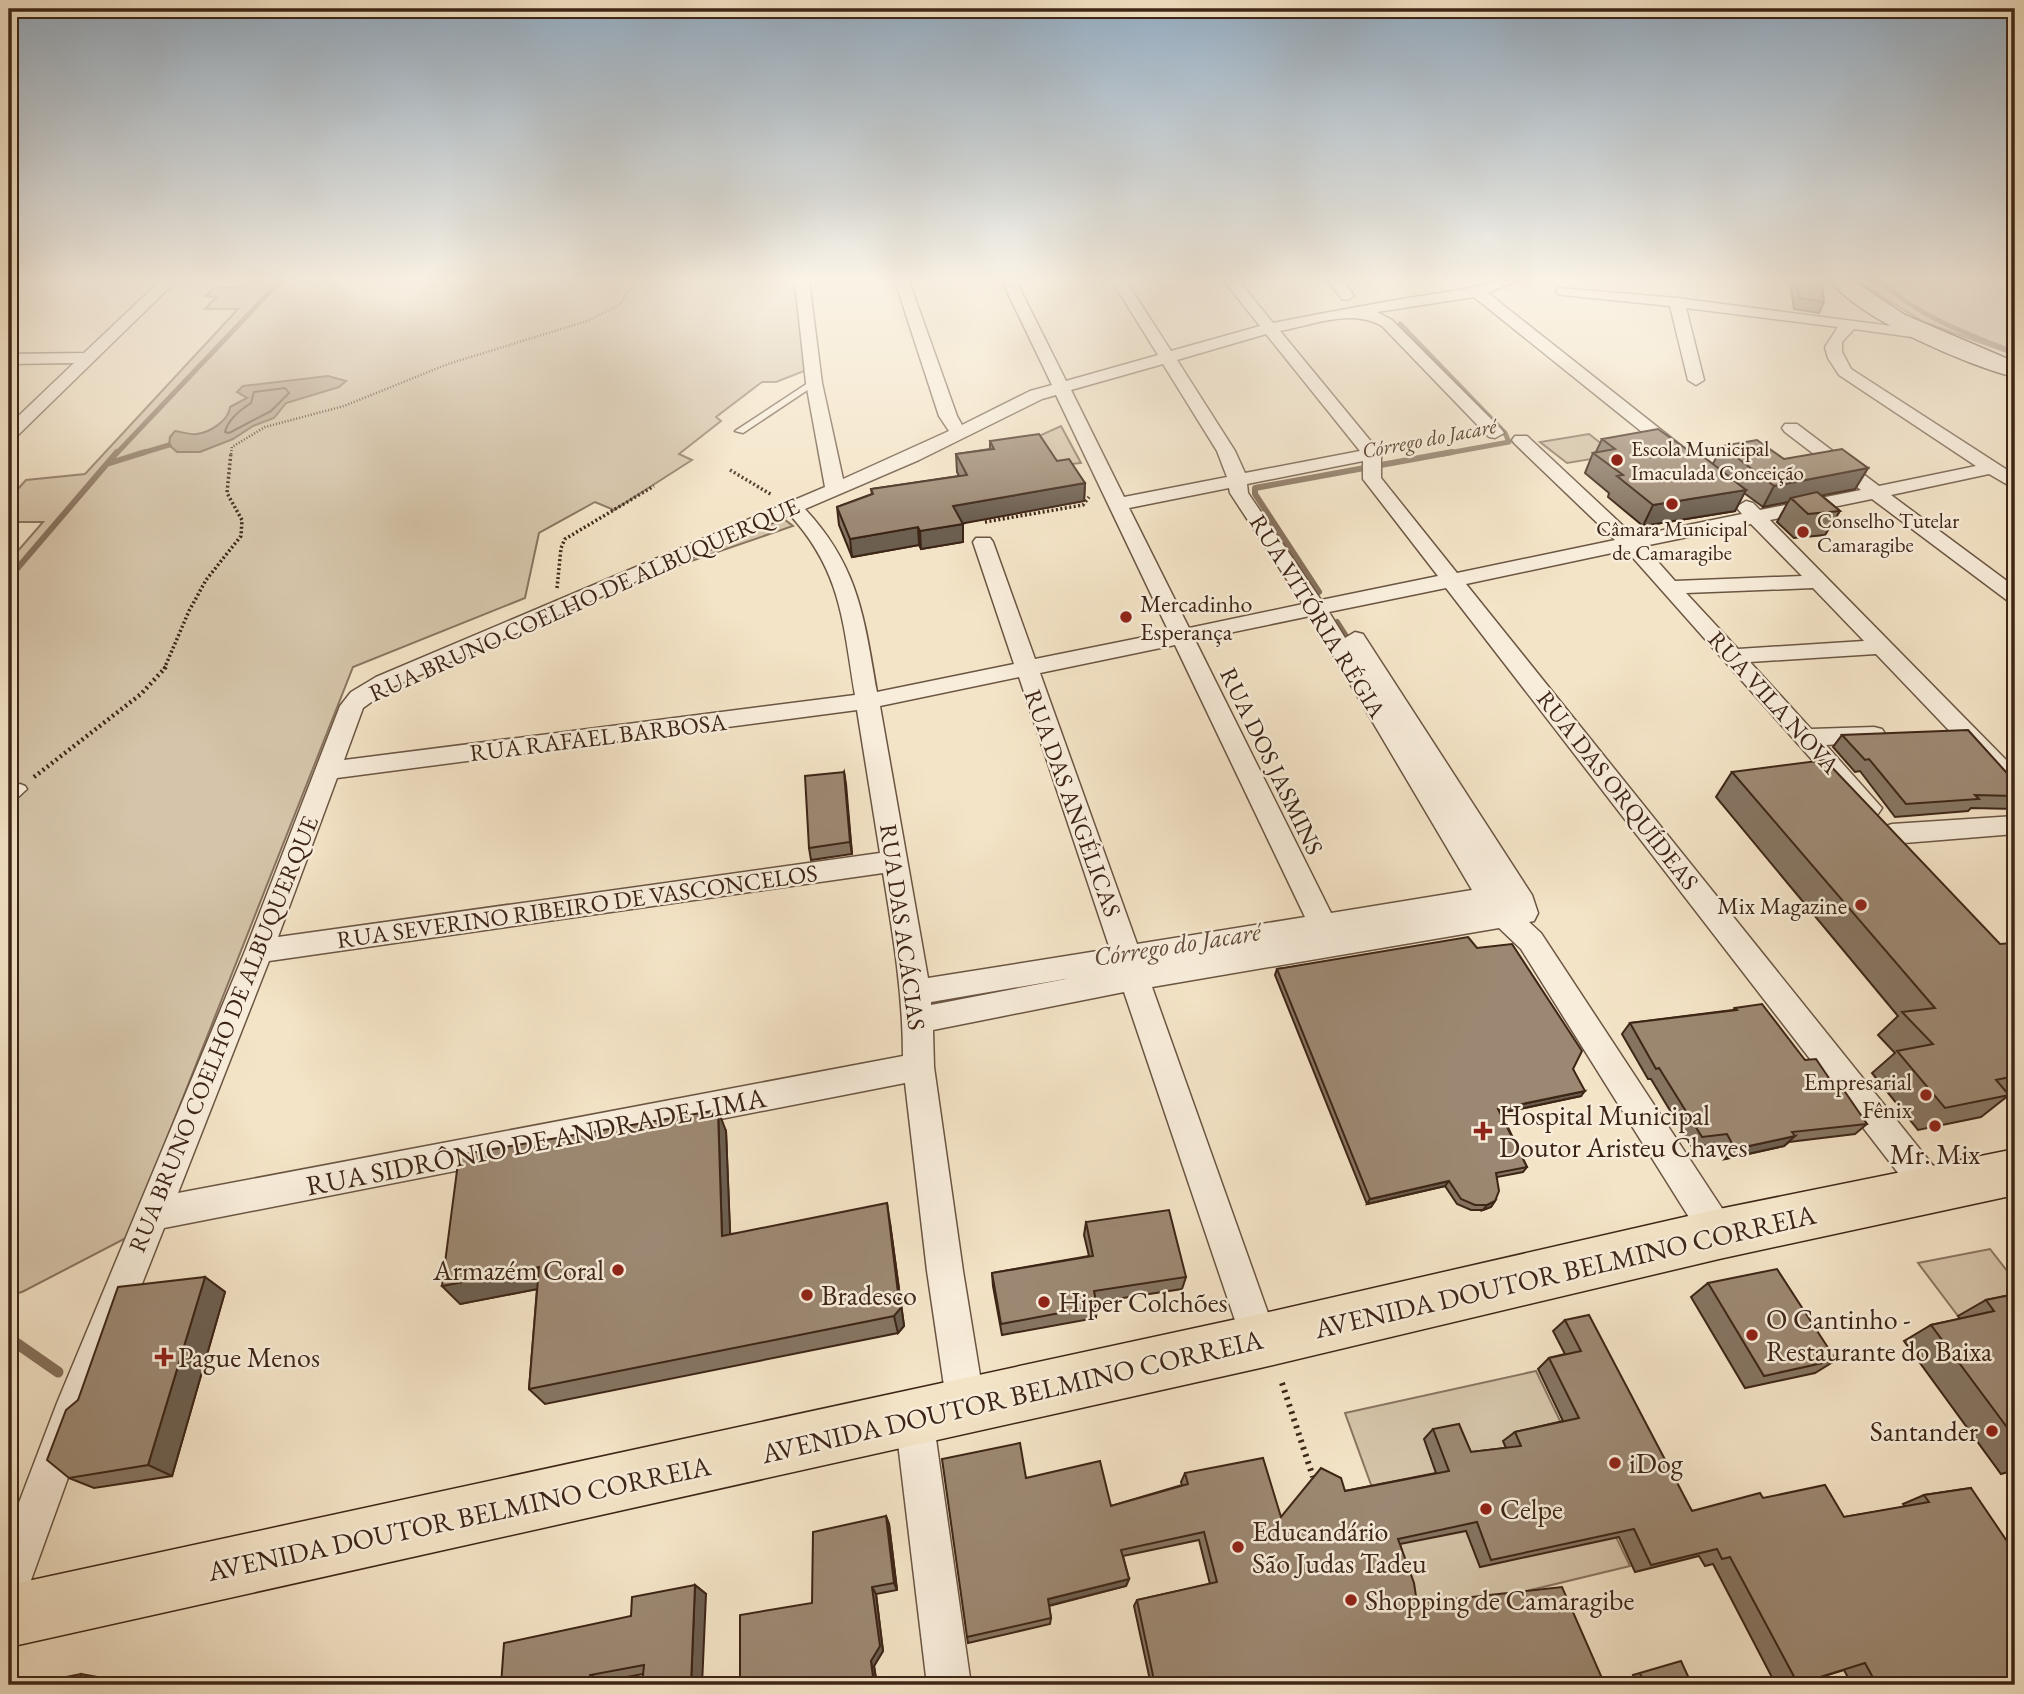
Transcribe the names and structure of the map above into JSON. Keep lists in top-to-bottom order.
{
  "streets": {
    "main road": ["AVENIDA DOUTOR BELMINO CORREIA"],
    "street": [
      "RUA BRUNO COELHO DE ALBUQUERQUE",
      "RUA VITÓRIA RÉGIA",
      "RUA VILA NOVA",
      "RUA RAFAEL BARBOSA",
      "RUA DOS JASMINS",
      "RUA DAS ORQUÍDEAS",
      "RUA DAS ANGÉLICAS",
      "RUA SEVERINO RIBEIRO DE VASCONCELOS",
      "RUA DAS ACÁCIAS",
      "RUA SIDRÔNIO DE ANDRADE LIMA"
    ]
  },
  "crossings": [
    ["RUA BRUNO COELHO DE ALBUQUERQUE", "RUA RAFAEL BARBOSA"],
    ["RUA BRUNO COELHO DE ALBUQUERQUE", "RUA DOS JASMINS"],
    ["RUA BRUNO COELHO DE ALBUQUERQUE", "RUA SEVERINO RIBEIRO DE VASCONCELOS"],
    ["RUA BRUNO COELHO DE ALBUQUERQUE", "RUA DAS ACÁCIAS"],
    ["RUA BRUNO COELHO DE ALBUQUERQUE", "RUA SIDRÔNIO DE ANDRADE LIMA"],
    ["RUA VITÓRIA RÉGIA", "RUA RAFAEL BARBOSA"],
    ["RUA VITÓRIA RÉGIA", "AVENIDA DOUTOR BELMINO CORREIA"],
    ["RUA VILA NOVA", "RUA RAFAEL BARBOSA"],
    ["RUA RAFAEL BARBOSA", "RUA DOS JASMINS"],
    ["RUA RAFAEL BARBOSA", "RUA DAS ORQUÍDEAS"],
    ["RUA RAFAEL BARBOSA", "RUA DAS ANGÉLICAS"],
    ["RUA RAFAEL BARBOSA", "RUA DAS ACÁCIAS"],
    ["RUA DAS ORQUÍDEAS", "AVENIDA DOUTOR BELMINO CORREIA"],
    ["RUA DAS ANGÉLICAS", "AVENIDA DOUTOR BELMINO CORREIA"],
    ["RUA SEVERINO RIBEIRO DE VASCONCELOS", "RUA DAS ACÁCIAS"],
    ["RUA DAS ACÁCIAS", "RUA SIDRÔNIO DE ANDRADE LIMA"],
    ["RUA DAS ACÁCIAS", "AVENIDA DOUTOR BELMINO CORREIA"]
  ],
  "water": ["Córrego do Jacaré"],
  "places": {
    "other": [
      "Escola Municipal Imaculada Conceição",
      "Câmara Municipal de Camaragibe",
      "Conselho Tutelar Camaragibe",
      "Mercadinho Esperança",
      "Mix Magazine",
      "Empresarial Fênix",
      "Mr. Mix",
      "Armazém Coral",
      "Bradesco",
      "Hiper Colchões",
      "O Cantinho - Restaurante do Baixa",
      "Santander",
      "iDog",
      "Celpe",
      "Educandário São Judas Tadeu",
      "Shopping de Camaragibe"
    ],
    "health": ["Hospital Municipal Doutor Aristeu Chaves", "Pague Menos"]
  }
}
